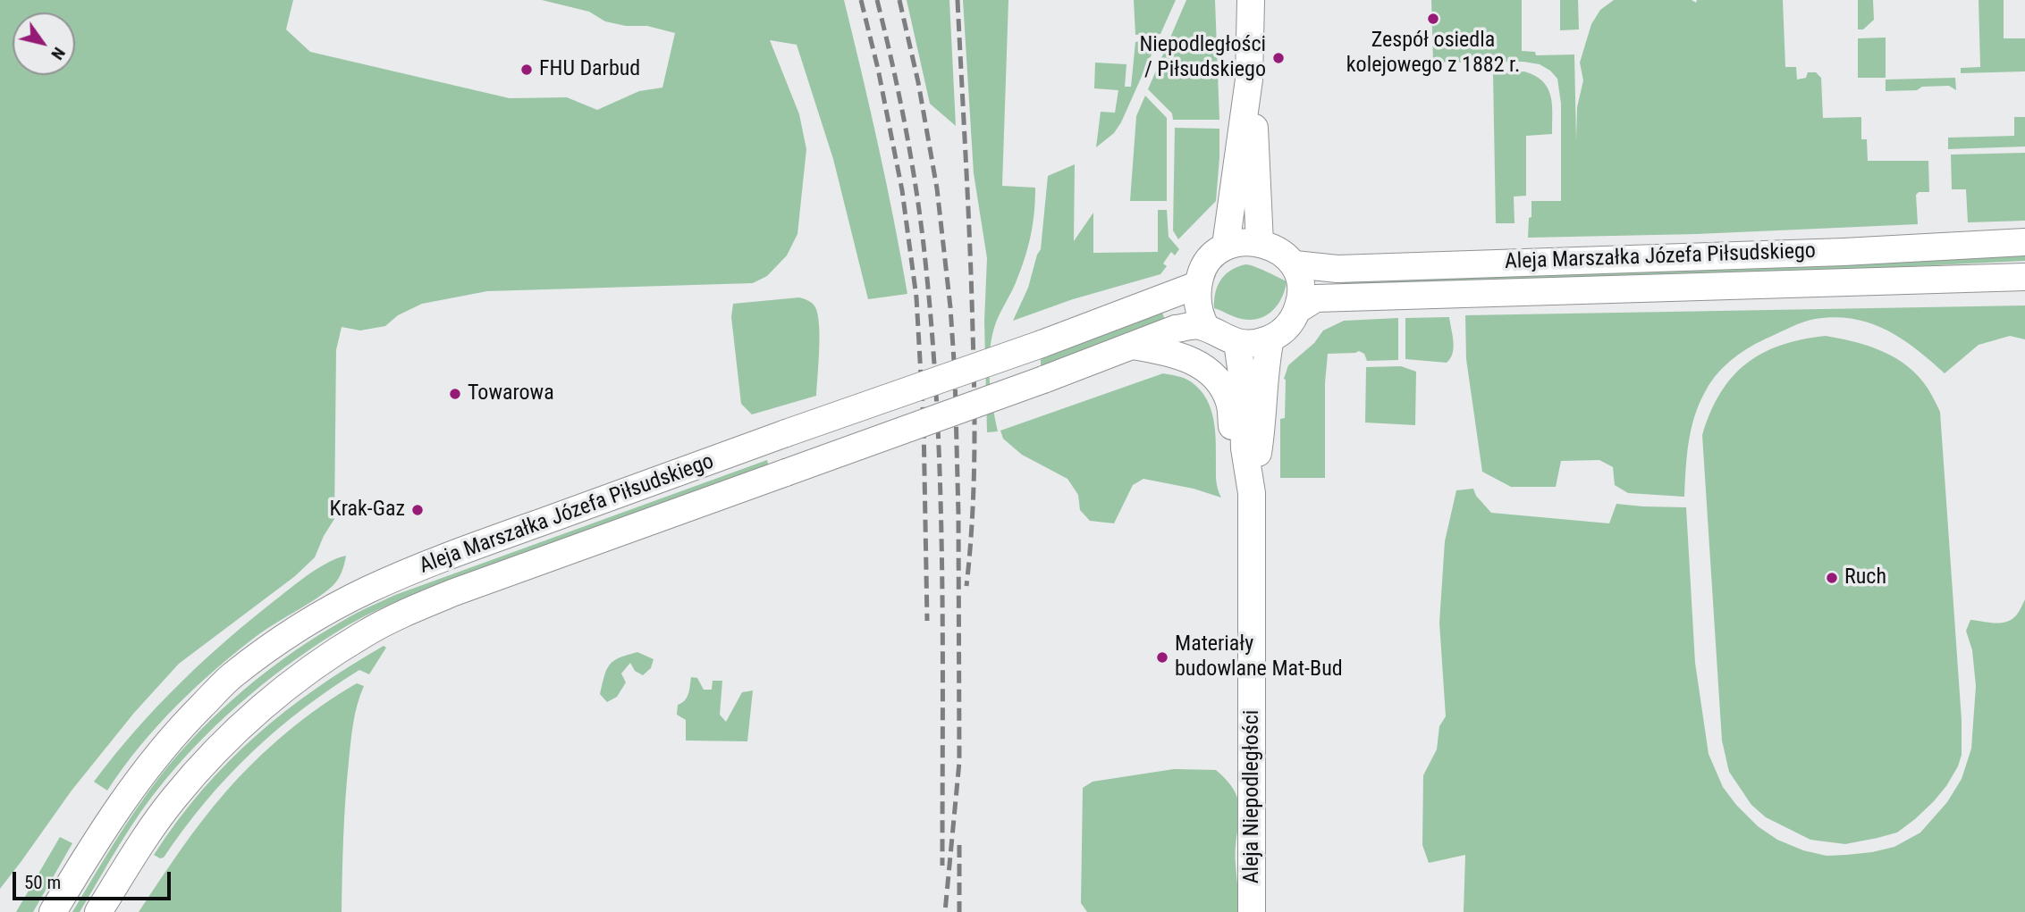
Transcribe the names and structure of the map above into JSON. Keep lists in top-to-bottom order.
{
  "streets": {
    "street": ["Aleja Marszałka Józefa Piłsudskiego", "Aleja Niepodległości"]
  },
  "crossings": [
    ["Aleja Marszałka Józefa Piłsudskiego", "Aleja Niepodległości"]
  ],
  "places": [
    "Zespół osiedla kolejowego z 1882 r.",
    "Niepodległości / Piłsudskiego",
    "FHU Darbud",
    "Towarowa",
    "Krak-Gaz",
    "Ruch",
    "Materiały budowlane Mat-Bud"
  ],
  "scale_bar": "50 m",
  "north": "bottom right"
}
